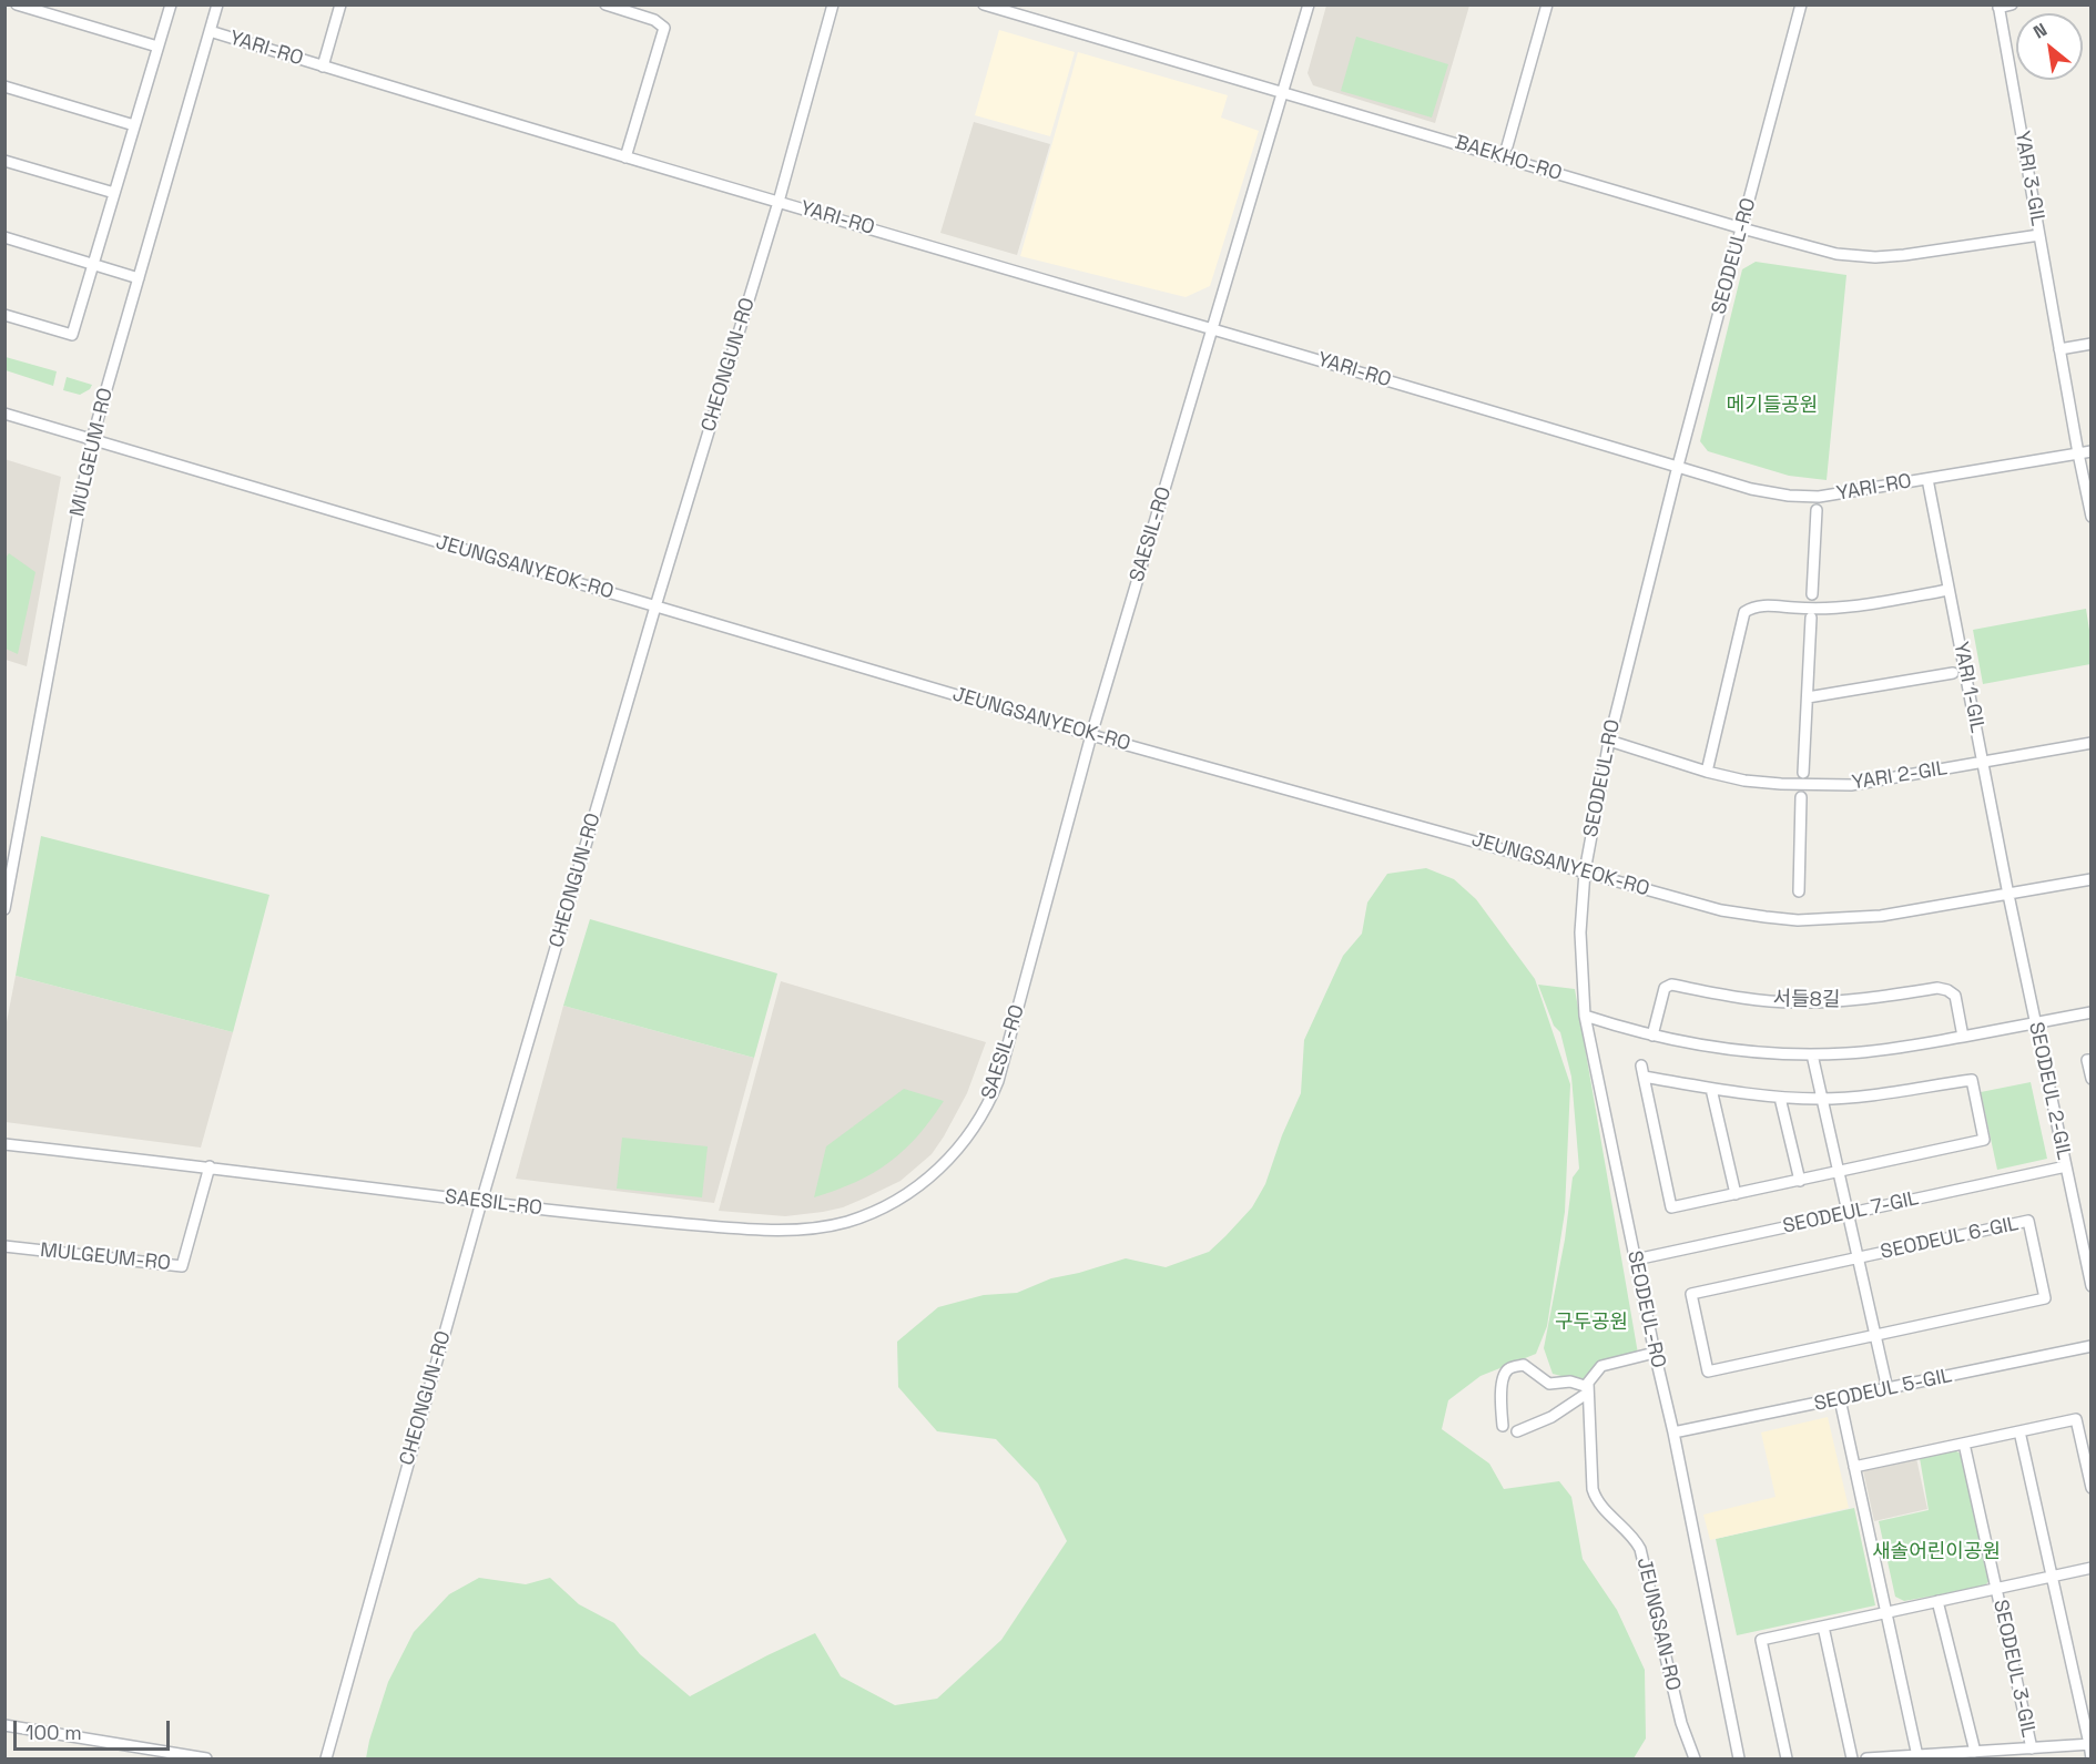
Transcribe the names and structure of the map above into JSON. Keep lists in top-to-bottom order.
{
  "streets": {
    "street": [
      "YARI-RO",
      "BAEKHO-RO",
      "YARI 3-GIL",
      "SEODEUL-RO",
      "CHEONGUN-RO",
      "MULGEUM-RO",
      "SAESIL-RO",
      "JEUNGSANYEOK-RO",
      "YARI 1-GIL",
      "YARI 2-GIL",
      "서들8길",
      "SEODEUL 2-GIL",
      "SEODEUL 7-GIL",
      "SEODEUL 6-GIL",
      "SEODEUL 5-GIL",
      "JEUNGSAN-RO",
      "SEODEUL 3-GIL"
    ]
  },
  "crossings": [
    ["YARI-RO", "YARI 3-GIL"],
    ["YARI-RO", "SEODEUL-RO"],
    ["YARI-RO", "CHEONGUN-RO"],
    ["YARI-RO", "MULGEUM-RO"],
    ["YARI-RO", "SAESIL-RO"],
    ["YARI-RO", "YARI 1-GIL"],
    ["BAEKHO-RO", "YARI 3-GIL"],
    ["BAEKHO-RO", "SEODEUL-RO"],
    ["BAEKHO-RO", "SAESIL-RO"],
    ["SEODEUL-RO", "JEUNGSANYEOK-RO"],
    ["SEODEUL-RO", "YARI 2-GIL"],
    ["SEODEUL-RO", "SEODEUL 7-GIL"],
    ["SEODEUL-RO", "SEODEUL 5-GIL"],
    ["CHEONGUN-RO", "SAESIL-RO"],
    ["CHEONGUN-RO", "JEUNGSANYEOK-RO"],
    ["MULGEUM-RO", "SAESIL-RO"],
    ["MULGEUM-RO", "JEUNGSANYEOK-RO"],
    ["SAESIL-RO", "JEUNGSANYEOK-RO"],
    ["JEUNGSANYEOK-RO", "YARI 1-GIL"],
    ["JEUNGSANYEOK-RO", "SEODEUL 2-GIL"],
    ["YARI 1-GIL", "YARI 2-GIL"],
    ["YARI 1-GIL", "SEODEUL 2-GIL"],
    ["SEODEUL 2-GIL", "SEODEUL 7-GIL"],
    ["SEODEUL 7-GIL", "SEODEUL 6-GIL"],
    ["SEODEUL 6-GIL", "SEODEUL 5-GIL"]
  ],
  "parks": ["메기들공원", "구두공원", "새솔어린이공원"],
  "scale_bar": "100 m",
  "north": "top left"
}
